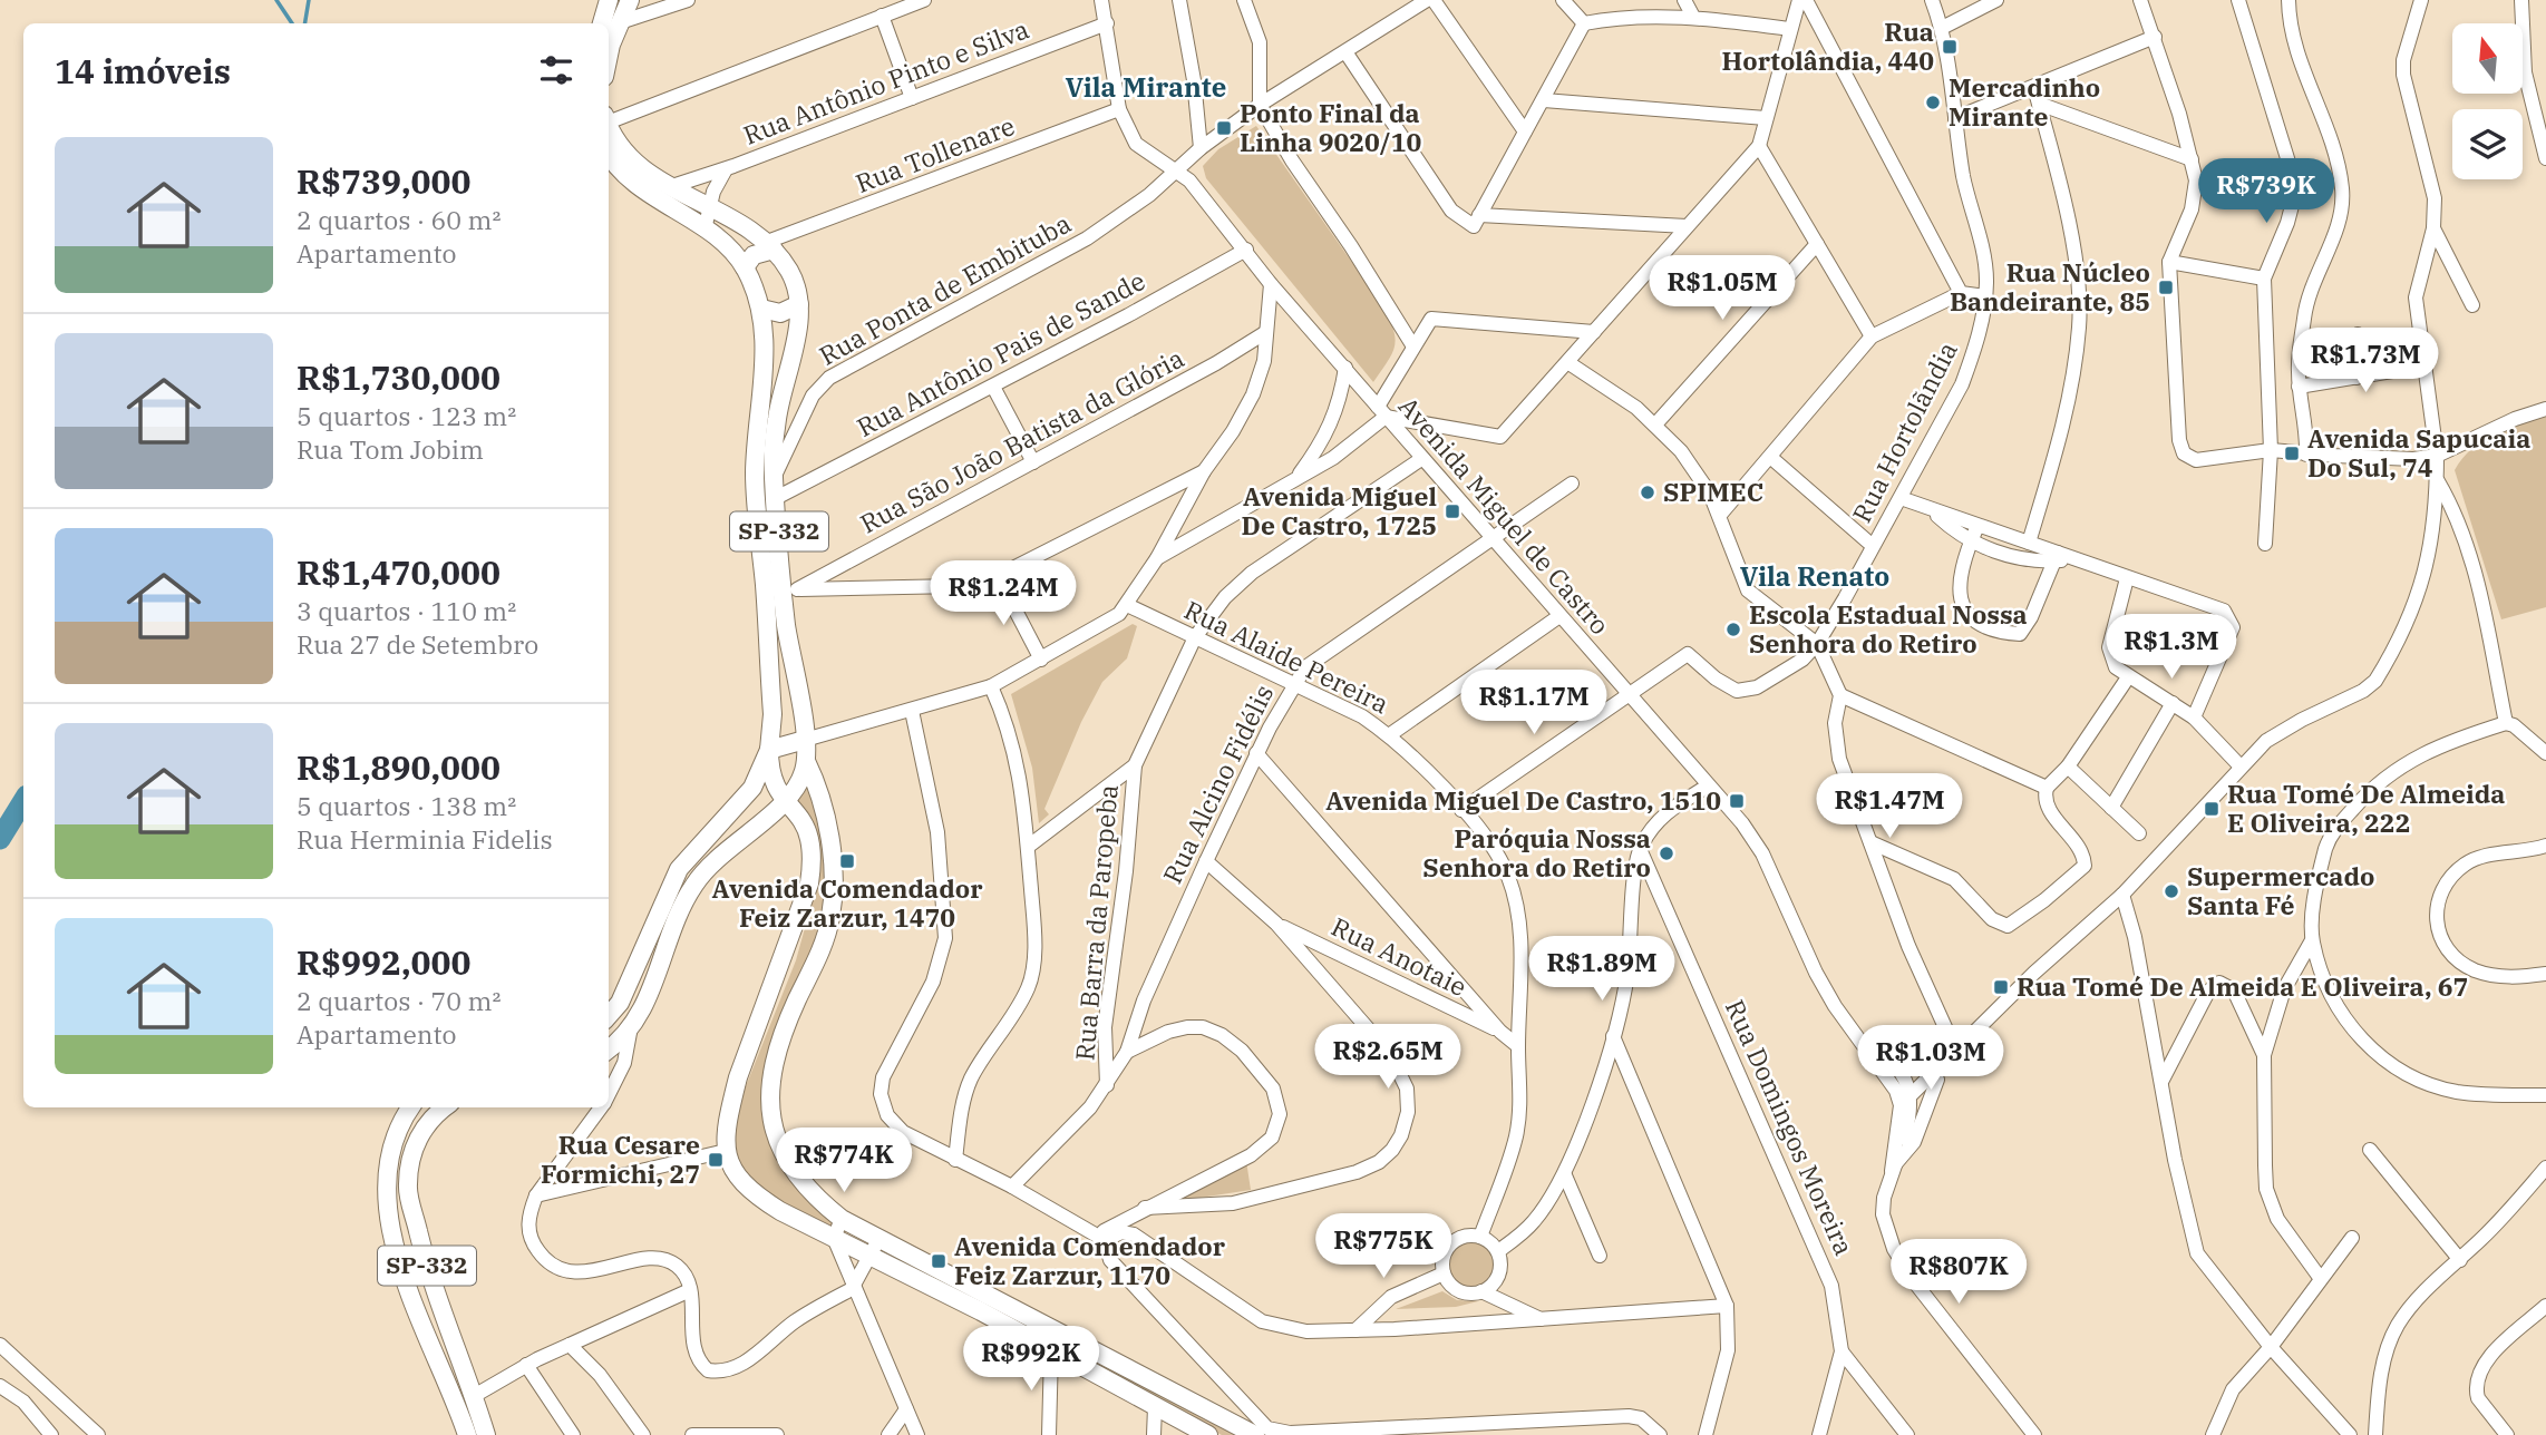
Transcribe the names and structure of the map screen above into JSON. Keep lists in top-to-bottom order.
{
  "streets": {
    "main road": ["SP-332"],
    "street": [
      "Rua Antônio Pinto e Silva",
      "Rua Tollenare",
      "Rua Ponta de Embituba",
      "Rua Antônio Pais de Sande",
      "Rua Hortolãndia",
      "Rua São João Batista da Glória",
      "Avenida Miguel de Castro",
      "Rua Alaide Pereira",
      "Rua Alcino Fidélis",
      "Rua Barra da Paropeba",
      "Rua Anotaie",
      "Rua Domingos Moreira"
    ]
  },
  "crossings": [
    ["Rua Antônio Pinto e Silva", "Avenida Miguel de Castro"],
    ["Rua Antônio Pinto e Silva", "SP-332"],
    ["Rua Tollenare", "Avenida Miguel de Castro"],
    ["Rua Ponta de Embituba", "Avenida Miguel de Castro"],
    ["Rua Ponta de Embituba", "SP-332"],
    ["Rua Antônio Pais de Sande", "Avenida Miguel de Castro"],
    ["Rua Antônio Pais de Sande", "SP-332"],
    ["Rua Hortolãndia", "Avenida Miguel de Castro"],
    ["Rua São João Batista da Glória", "SP-332"],
    ["Avenida Miguel de Castro", "Rua Alcino Fidélis"],
    ["Rua Alaide Pereira", "Rua Alcino Fidélis"],
    ["Rua Alcino Fidélis", "Rua Barra da Paropeba"]
  ],
  "districts": ["Vila Mirante", "Vila Renato"],
  "places": {
    "transit": [
      "Rua Hortolândia, 440",
      "Ponto Final da Linha 9020/10",
      "Rua Núcleo Bandeirante, 85",
      "Avenida Sapucaia Do Sul, 74",
      "Avenida Miguel De Castro, 1725",
      "Avenida Miguel De Castro, 1510",
      "Rua Tomé De Almeida E Oliveira, 222",
      "Avenida Comendador Feiz Zarzur, 1470",
      "Rua Tomé De Almeida E Oliveira, 67",
      "Rua Cesare Formichi, 27",
      "Avenida Comendador Feiz Zarzur, 1170"
    ],
    "other": [
      "Mercadinho Mirante",
      "SPIMEC",
      "Escola Estadual Nossa Senhora do Retiro",
      "Paróquia Nossa Senhora do Retiro",
      "Supermercado Santa Fé"
    ]
  },
  "north": "top",
  "page": {
    "heading": "14 imóveis",
    "list": [
      {
        "name": "R$739,000",
        "note": "2 quartos · 60 m² · Apartamento"
      },
      {
        "name": "R$1,730,000",
        "note": "5 quartos · 123 m² · Rua Tom Jobim"
      },
      {
        "name": "R$1,470,000",
        "note": "3 quartos · 110 m² · Rua 27 de Setembro"
      },
      {
        "name": "R$1,890,000",
        "note": "5 quartos · 138 m² · Rua Herminia Fidelis"
      },
      {
        "name": "R$992,000",
        "note": "2 quartos · 70 m² · Apartamento"
      }
    ],
    "price": [
      "R$739K",
      "R$1.05M",
      "R$1.73M",
      "R$1.24M",
      "R$1.3M",
      "R$1.17M",
      "R$1.47M",
      "R$1.89M",
      "R$2.65M",
      "R$1.03M",
      "R$774K",
      "R$775K",
      "R$807K",
      "R$992K"
    ]
  }
}
